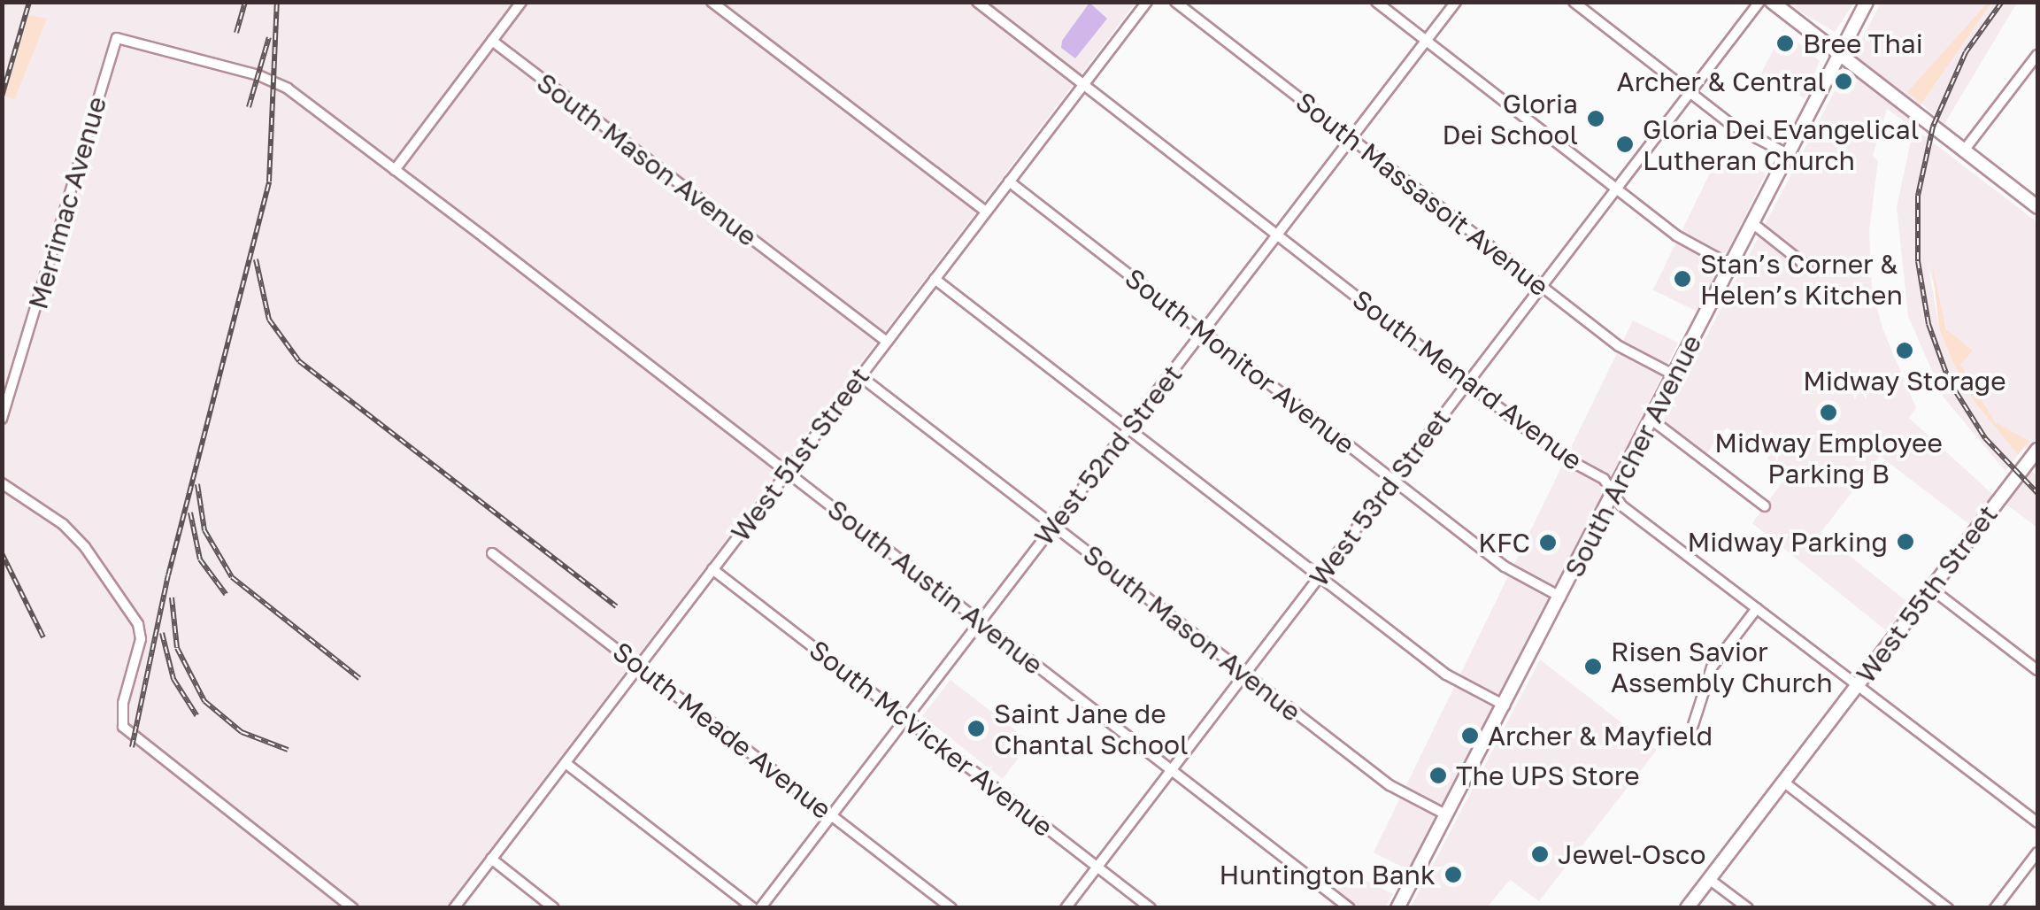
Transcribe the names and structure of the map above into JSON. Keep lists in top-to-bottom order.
{
  "streets": {
    "main road": ["South Archer Avenue", "West 55th Street"],
    "street": [
      "South Mason Avenue",
      "South Massasoit Avenue",
      "Merrimac Avenue",
      "South Monitor Avenue",
      "South Menard Avenue",
      "West 51st Street",
      "West 52nd Street",
      "West 53rd Street",
      "South Austin Avenue",
      "South Meade Avenue",
      "South McVicker Avenue"
    ]
  },
  "crossings": [
    ["South Mason Avenue", "West 51st Street"],
    ["South Mason Avenue", "West 52nd Street"],
    ["South Mason Avenue", "South Archer Avenue"],
    ["South Mason Avenue", "West 53rd Street"],
    ["South Massasoit Avenue", "West 52nd Street"],
    ["South Massasoit Avenue", "South Archer Avenue"],
    ["South Massasoit Avenue", "West 53rd Street"],
    ["Merrimac Avenue", "South Austin Avenue"],
    ["South Monitor Avenue", "West 51st Street"],
    ["South Monitor Avenue", "West 52nd Street"],
    ["South Monitor Avenue", "South Archer Avenue"],
    ["South Monitor Avenue", "West 53rd Street"],
    ["South Menard Avenue", "West 51st Street"],
    ["South Menard Avenue", "West 52nd Street"],
    ["South Menard Avenue", "South Archer Avenue"],
    ["South Menard Avenue", "West 53rd Street"],
    ["South Menard Avenue", "West 55th Street"],
    ["West 51st Street", "South Austin Avenue"],
    ["West 51st Street", "South Meade Avenue"],
    ["West 51st Street", "South McVicker Avenue"],
    ["West 52nd Street", "South Austin Avenue"],
    ["West 52nd Street", "South Meade Avenue"],
    ["West 52nd Street", "South McVicker Avenue"],
    ["West 53rd Street", "South Austin Avenue"],
    ["West 53rd Street", "South McVicker Avenue"]
  ],
  "places": [
    "Bree Thai",
    "Archer & Central",
    "Gloria Dei School",
    "Gloria Dei Evangelical Lutheran Church",
    "Stan’s Corner & Helen’s Kitchen",
    "Midway Storage",
    "Midway Employee Parking B",
    "Midway Parking",
    "KFC",
    "Risen Savior Assembly Church",
    "Saint Jane de Chantal School",
    "Archer & Mayfield",
    "The UPS Store",
    "Jewel-Osco",
    "Huntington Bank"
  ]
}
